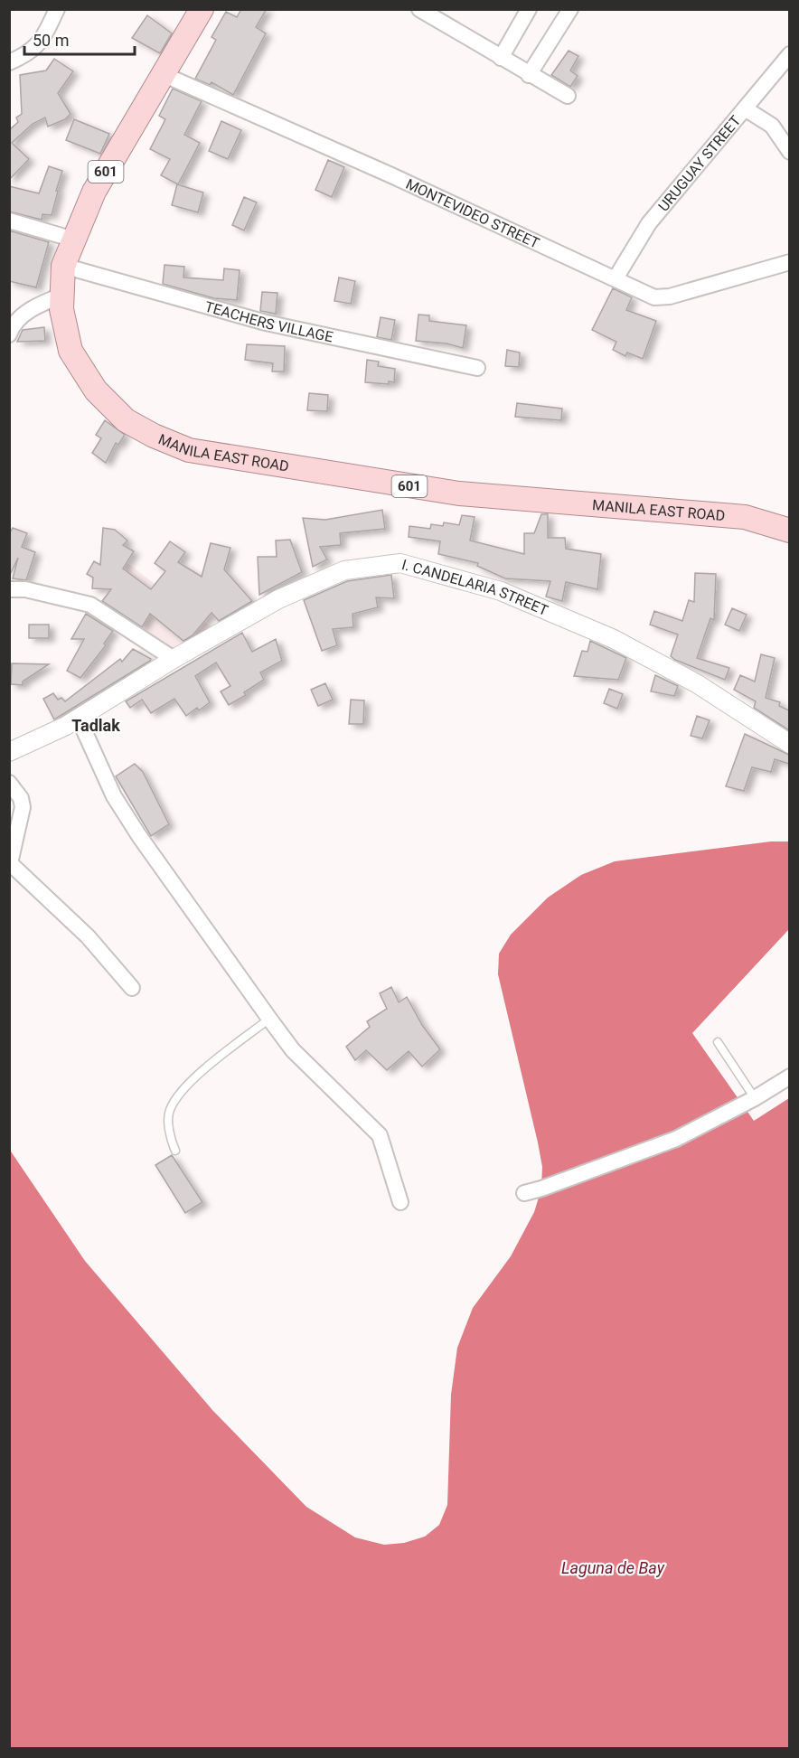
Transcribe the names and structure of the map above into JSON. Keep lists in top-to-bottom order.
{
  "streets": {
    "main road": ["601", "MANILA EAST ROAD"],
    "street": [
      "URUGUAY STREET",
      "MONTEVIDEO STREET",
      "TEACHERS VILLAGE",
      "I. CANDELARIA STREET"
    ]
  },
  "crossings": [
    ["URUGUAY STREET", "MONTEVIDEO STREET"],
    ["MONTEVIDEO STREET", "MANILA EAST ROAD"],
    ["TEACHERS VILLAGE", "MANILA EAST ROAD"]
  ],
  "districts": ["Tadlak"],
  "water": ["Laguna de Bay"],
  "scale_bar": "50 m"
}
